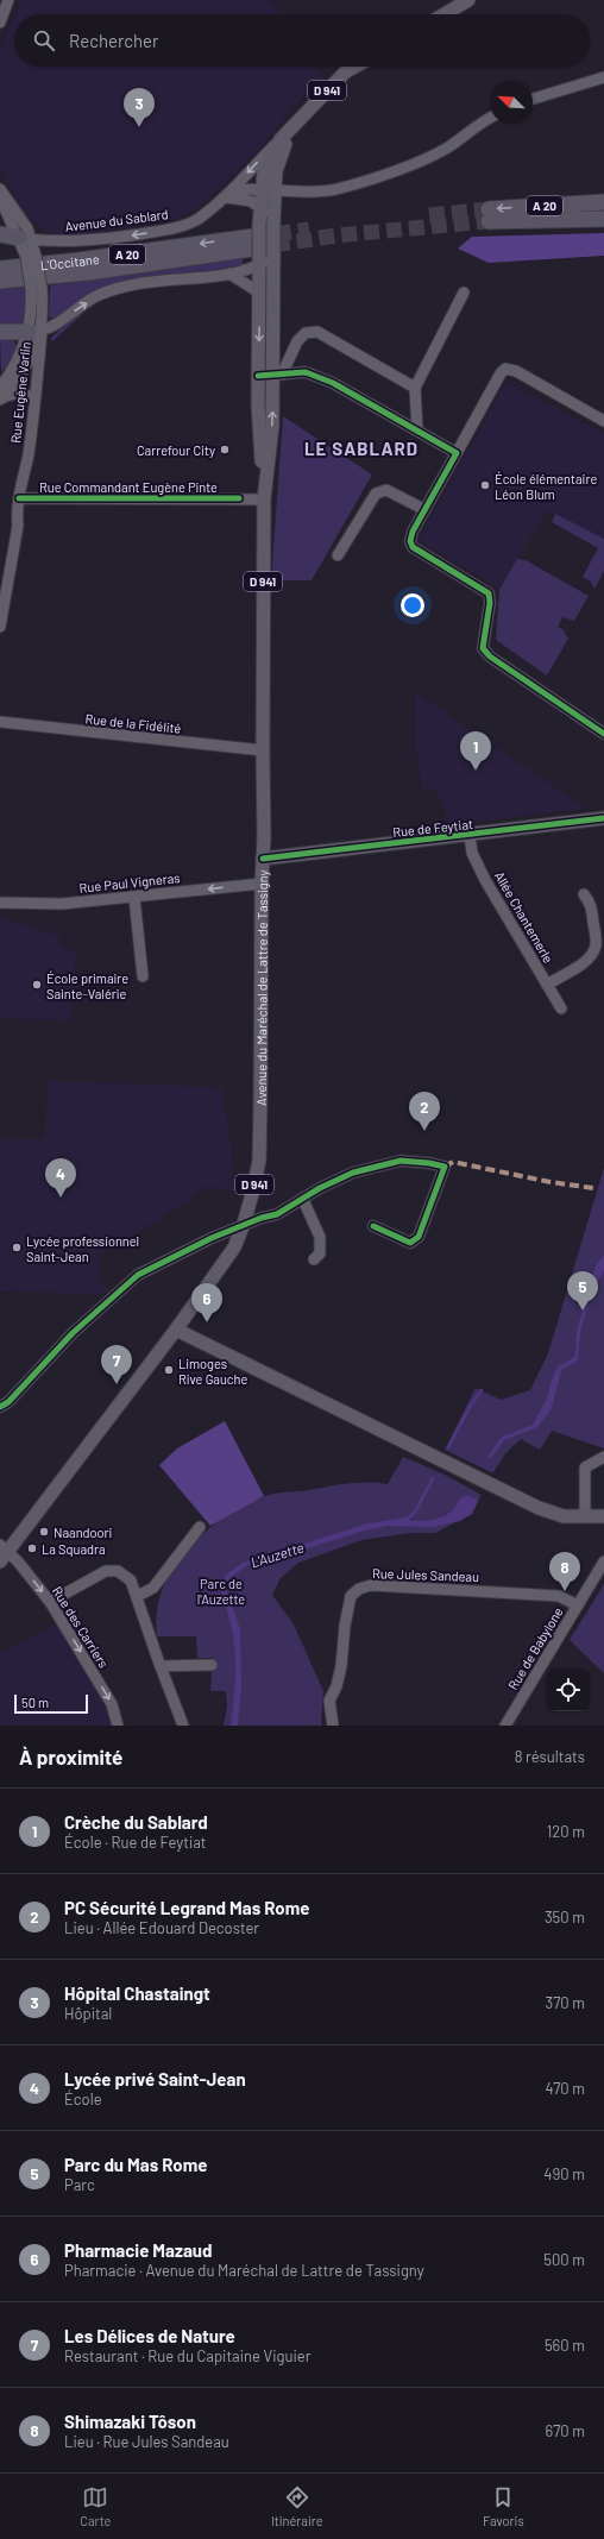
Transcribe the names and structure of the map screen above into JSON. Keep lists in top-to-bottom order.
{
  "streets": {
    "highway": ["A 20", "L'Occitane"],
    "main road": ["D 941", "Rue de Feytiat", "Avenue du Maréchal de Lattre de Tassigny"],
    "street": [
      "Avenue du Sablard",
      "Rue Eugène Varlin",
      "Rue Commandant Eugène Pinte",
      "Rue de la Fidélité",
      "Rue Paul Vigneras",
      "Allée Chantemerle",
      "Rue Jules Sandeau",
      "Rue des Carriers",
      "Rue de Babylone"
    ]
  },
  "crossings": [
    ["D 941", "Avenue du Maréchal de Lattre de Tassigny"],
    ["D 941", "Rue des Carriers"],
    ["Avenue du Sablard", "Avenue du Maréchal de Lattre de Tassigny"],
    ["L'Occitane", "Avenue du Maréchal de Lattre de Tassigny"],
    ["Rue Eugène Varlin", "Rue Commandant Eugène Pinte"],
    ["Rue Commandant Eugène Pinte", "Avenue du Maréchal de Lattre de Tassigny"],
    ["Rue de la Fidélité", "Avenue du Maréchal de Lattre de Tassigny"],
    ["Rue de Feytiat", "Allée Chantemerle"],
    ["Rue de Feytiat", "Avenue du Maréchal de Lattre de Tassigny"],
    ["Rue Paul Vigneras", "Avenue du Maréchal de Lattre de Tassigny"],
    ["Rue Jules Sandeau", "Rue de Babylone"]
  ],
  "one_way": ["Rue Paul Vigneras"],
  "districts": ["LE SABLARD"],
  "water": ["L'Auzette"],
  "parks": ["Parc de l'Auzette"],
  "places": [
    "Carrefour City",
    "École élémentaire Léon Blum",
    "École primaire Sainte-Valérie",
    "Lycée professionnel Saint-Jean",
    "Limoges Rive Gauche",
    "Naandoori",
    "La Squadra"
  ],
  "scale_bar": "50 m",
  "north": "top left",
  "page": {
    "search": "Rechercher",
    "pins": [
      "3",
      "1",
      "2",
      "4",
      "5",
      "6",
      "7",
      "8"
    ],
    "scale": "50 m",
    "heading": ["À proximité", "8 résultats"],
    "list": [
      {
        "mark": "1",
        "name": "Crèche du Sablard",
        "note": "École · Rue de Feytiat",
        "value": "120 m"
      },
      {
        "mark": "2",
        "name": "PC Sécurité Legrand Mas Rome",
        "note": "Lieu · Allée Edouard Decoster",
        "value": "350 m"
      },
      {
        "mark": "3",
        "name": "Hôpital Chastaingt",
        "note": "Hôpital",
        "value": "370 m"
      },
      {
        "mark": "4",
        "name": "Lycée privé Saint-Jean",
        "note": "École",
        "value": "470 m"
      },
      {
        "mark": "5",
        "name": "Parc du Mas Rome",
        "note": "Parc",
        "value": "490 m"
      },
      {
        "mark": "6",
        "name": "Pharmacie Mazaud",
        "note": "Pharmacie · Avenue du Maréchal de Lattre de Tassigny",
        "value": "500 m"
      },
      {
        "mark": "7",
        "name": "Les Délices de Nature",
        "note": "Restaurant · Rue du Capitaine Viguier",
        "value": "560 m"
      },
      {
        "mark": "8",
        "name": "Shimazaki Tôson",
        "note": "Lieu · Rue Jules Sandeau",
        "value": "670 m"
      }
    ],
    "nav": ["Carte", "Itinéraire", "Favoris"]
  }
}
